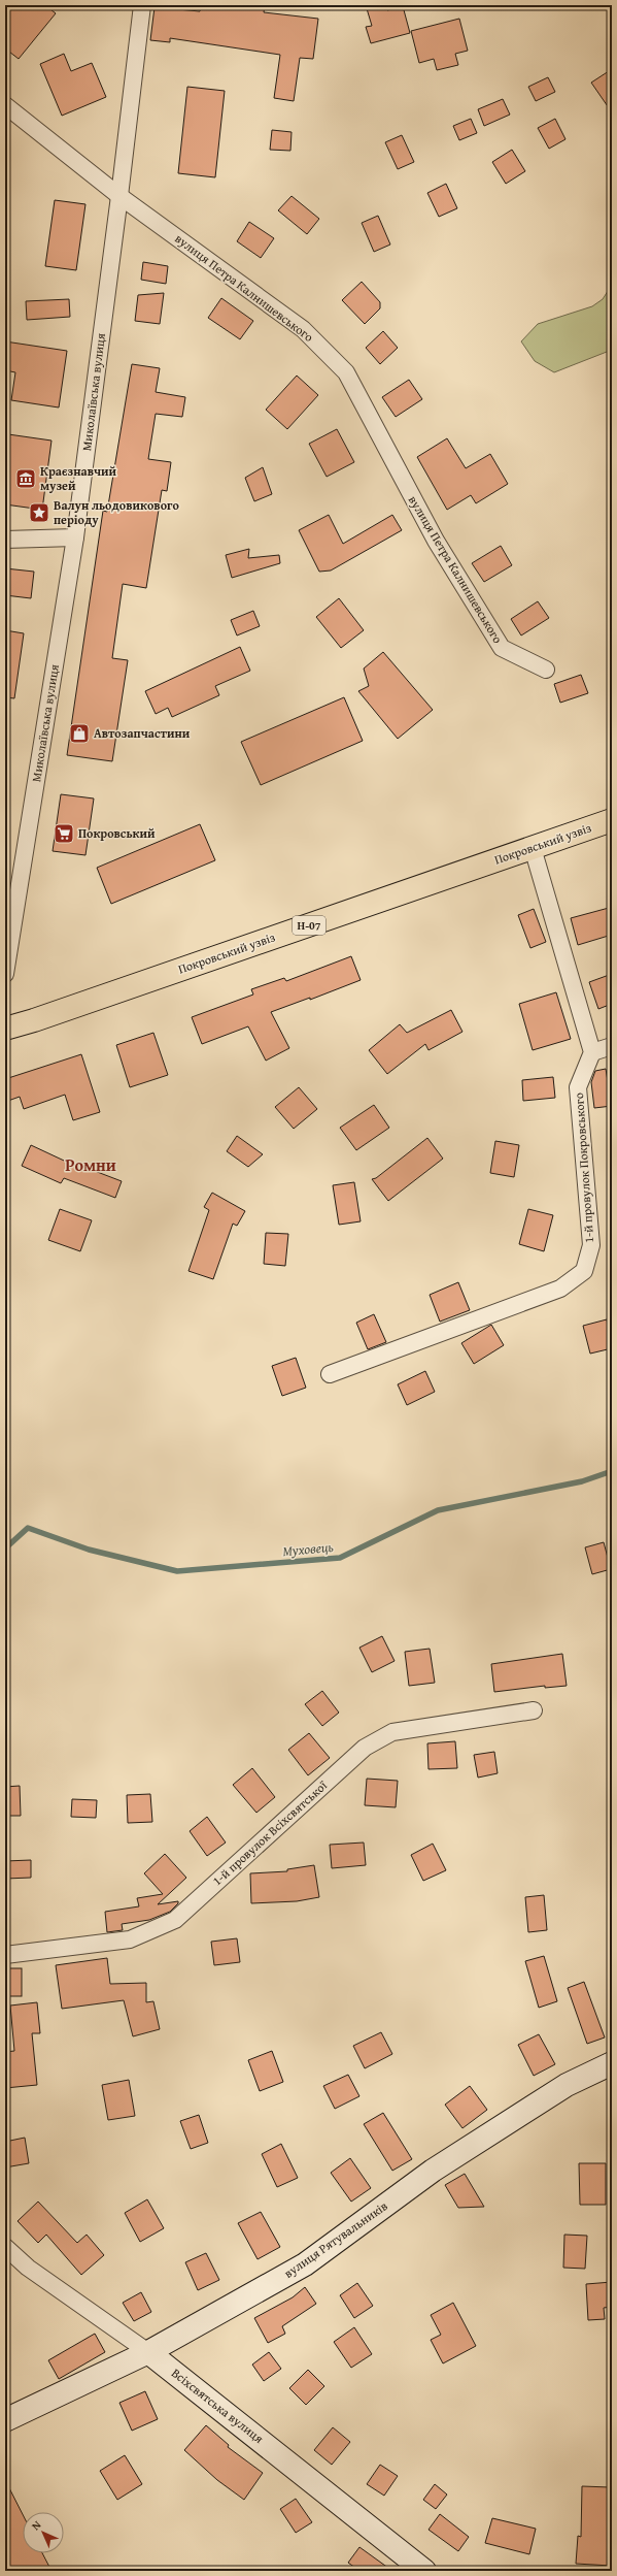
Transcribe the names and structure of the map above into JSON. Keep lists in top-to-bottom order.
{
  "streets": {
    "main road": [
      "Покровський узвіз",
      "Н-07",
      "вулиця Рятувальників",
      "Всіхсвятська вулиця"
    ],
    "street": [
      "вулиця Петра Калнишевського",
      "Миколаївська вулиця",
      "1-й провулок Покровського",
      "1-й провулок Всіхсвятської"
    ]
  },
  "crossings": [
    ["вулиця Петра Калнишевського", "Миколаївська вулиця"],
    ["вулиця Рятувальників", "Всіхсвятська вулиця"]
  ],
  "districts": ["Ромни"],
  "water": ["Муховець"],
  "places": {
    "museum": ["Краєзнавчий музей"],
    "place": ["Валун льодовикового періоду"],
    "shop": ["Автозапчастини"],
    "supermarket": ["Покровський"]
  },
  "north": "top left"
}
